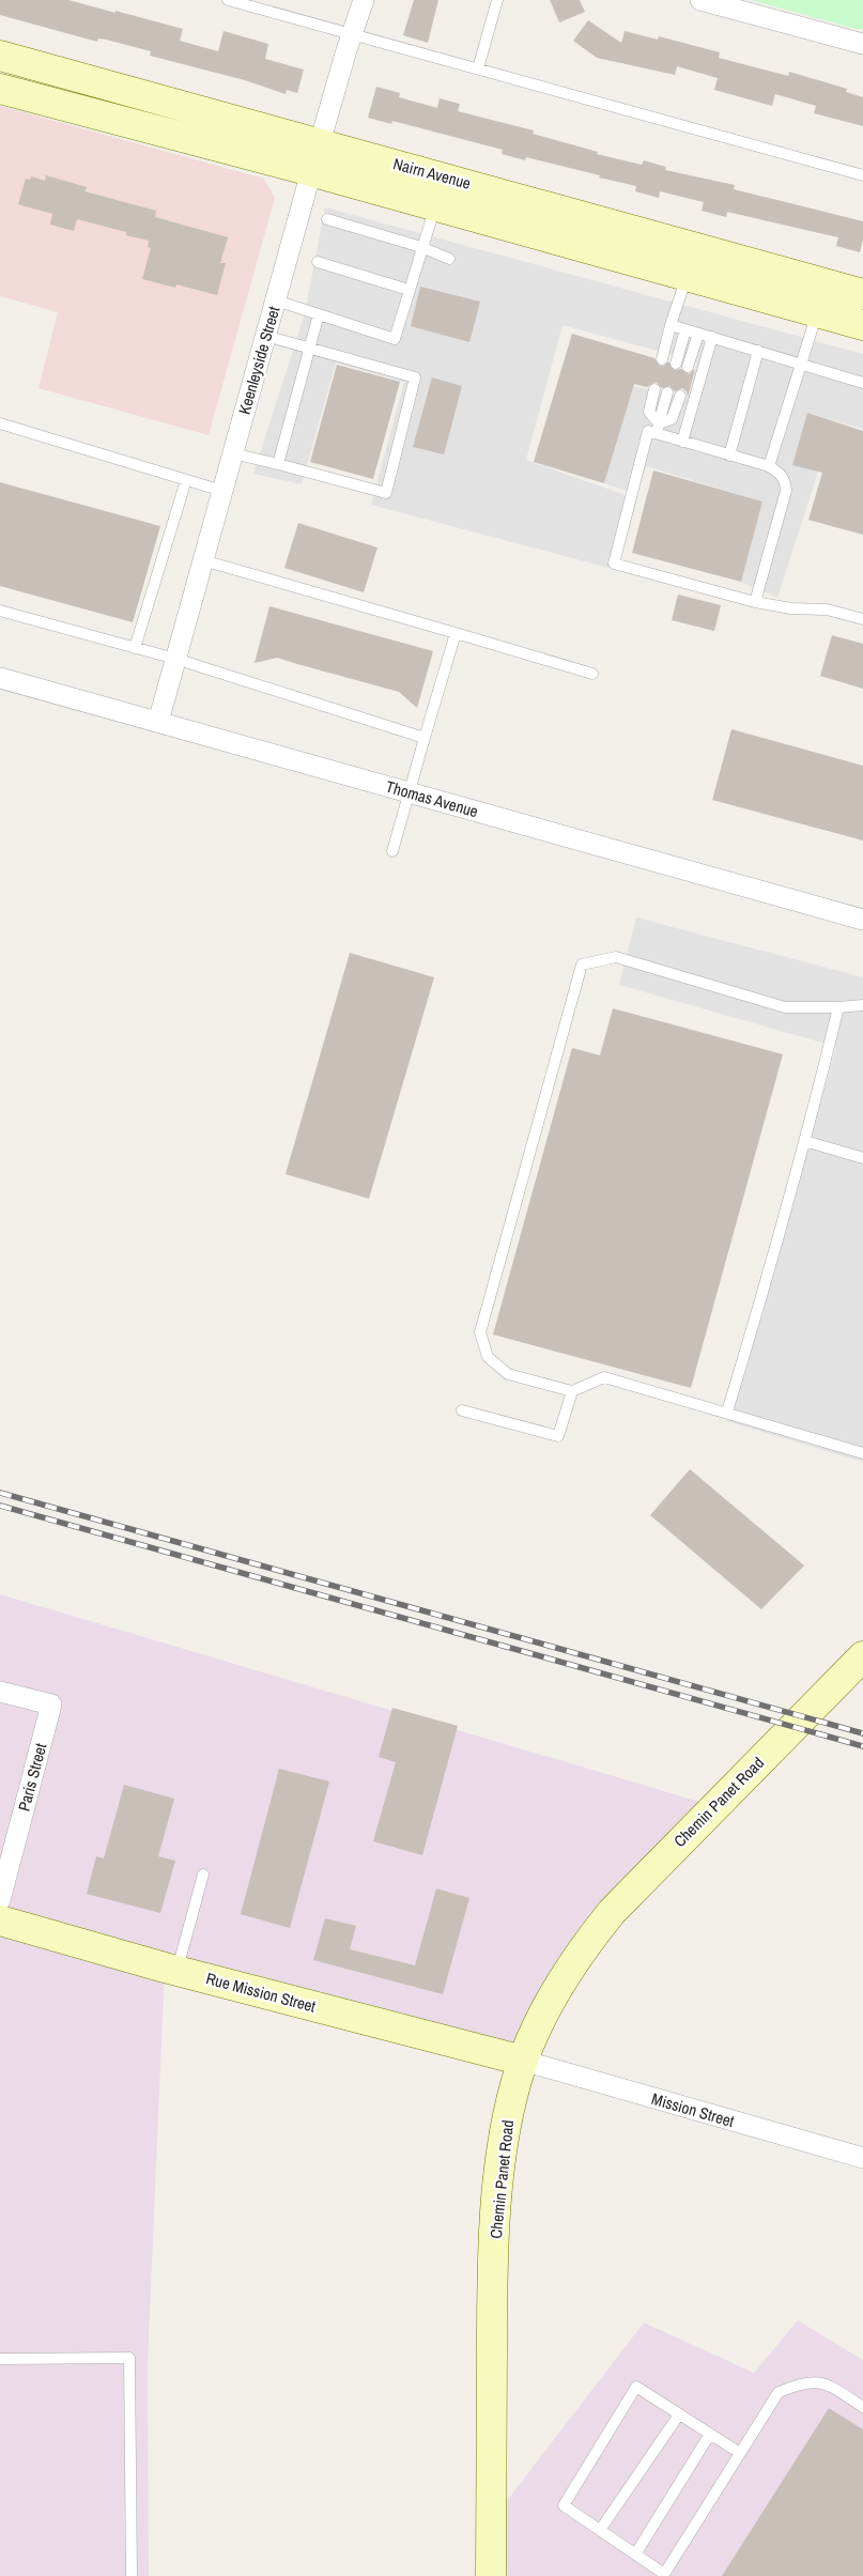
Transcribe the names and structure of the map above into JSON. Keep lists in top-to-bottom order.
{
  "streets": {
    "main road": ["Nairn Avenue", "Chemin Panet Road", "Rue Mission Street"],
    "street": [
      "Keenleyside Street",
      "Thomas Avenue",
      "Paris Street",
      "Mission Street"
    ]
  },
  "crossings": [
    ["Nairn Avenue", "Keenleyside Street"],
    ["Keenleyside Street", "Thomas Avenue"],
    ["Chemin Panet Road", "Rue Mission Street"],
    ["Chemin Panet Road", "Mission Street"],
    ["Rue Mission Street", "Mission Street"]
  ]
}
